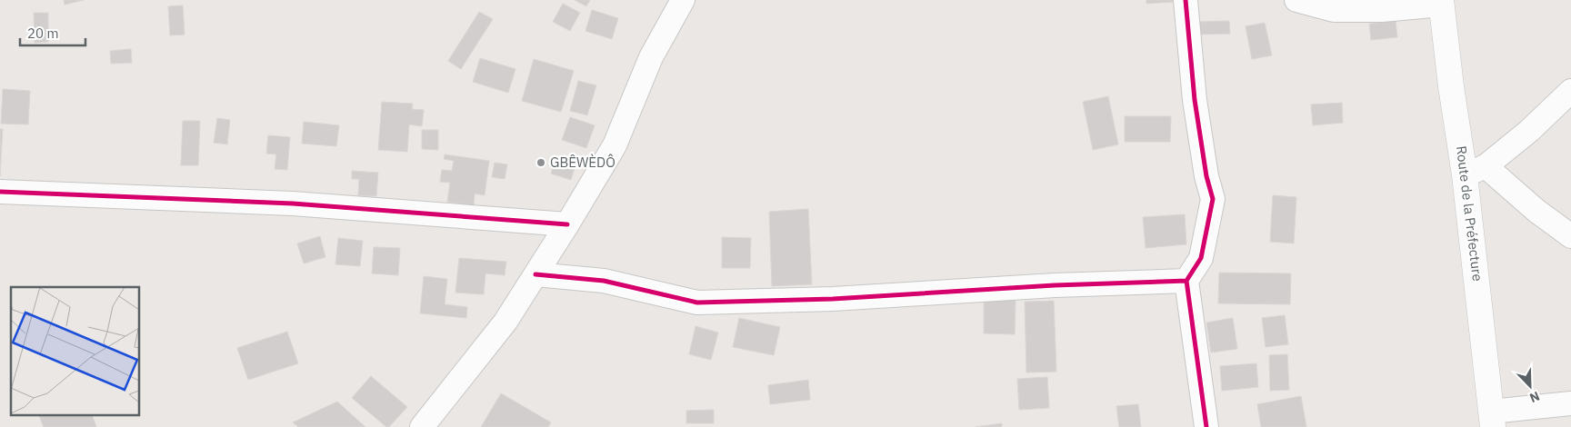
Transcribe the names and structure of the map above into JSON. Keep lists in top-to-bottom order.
{
  "streets": {
    "street": ["Route de la Préfecture"]
  },
  "places": ["GBÊWÈDÔ"],
  "scale_bar": "20 m",
  "north": "bottom right"
}
